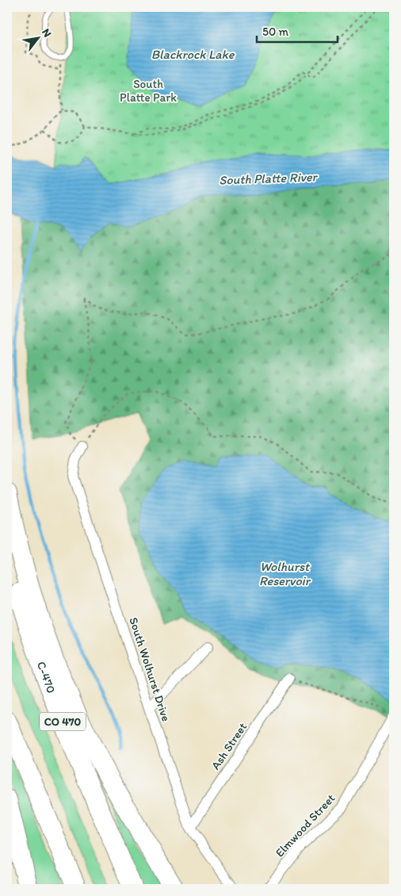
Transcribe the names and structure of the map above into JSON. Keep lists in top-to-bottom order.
{
  "streets": {
    "highway": ["C-470", "CO 470"],
    "street": ["South Wolhurst Drive", "Ash Street", "Elmwood Street"]
  },
  "crossings": [
    ["South Wolhurst Drive", "Ash Street"]
  ],
  "water": ["Blackrock Lake", "South Platte River", "Wolhurst Reservoir"],
  "parks": ["South Platte Park"],
  "scale_bar": "50 m",
  "north": "top right"
}
